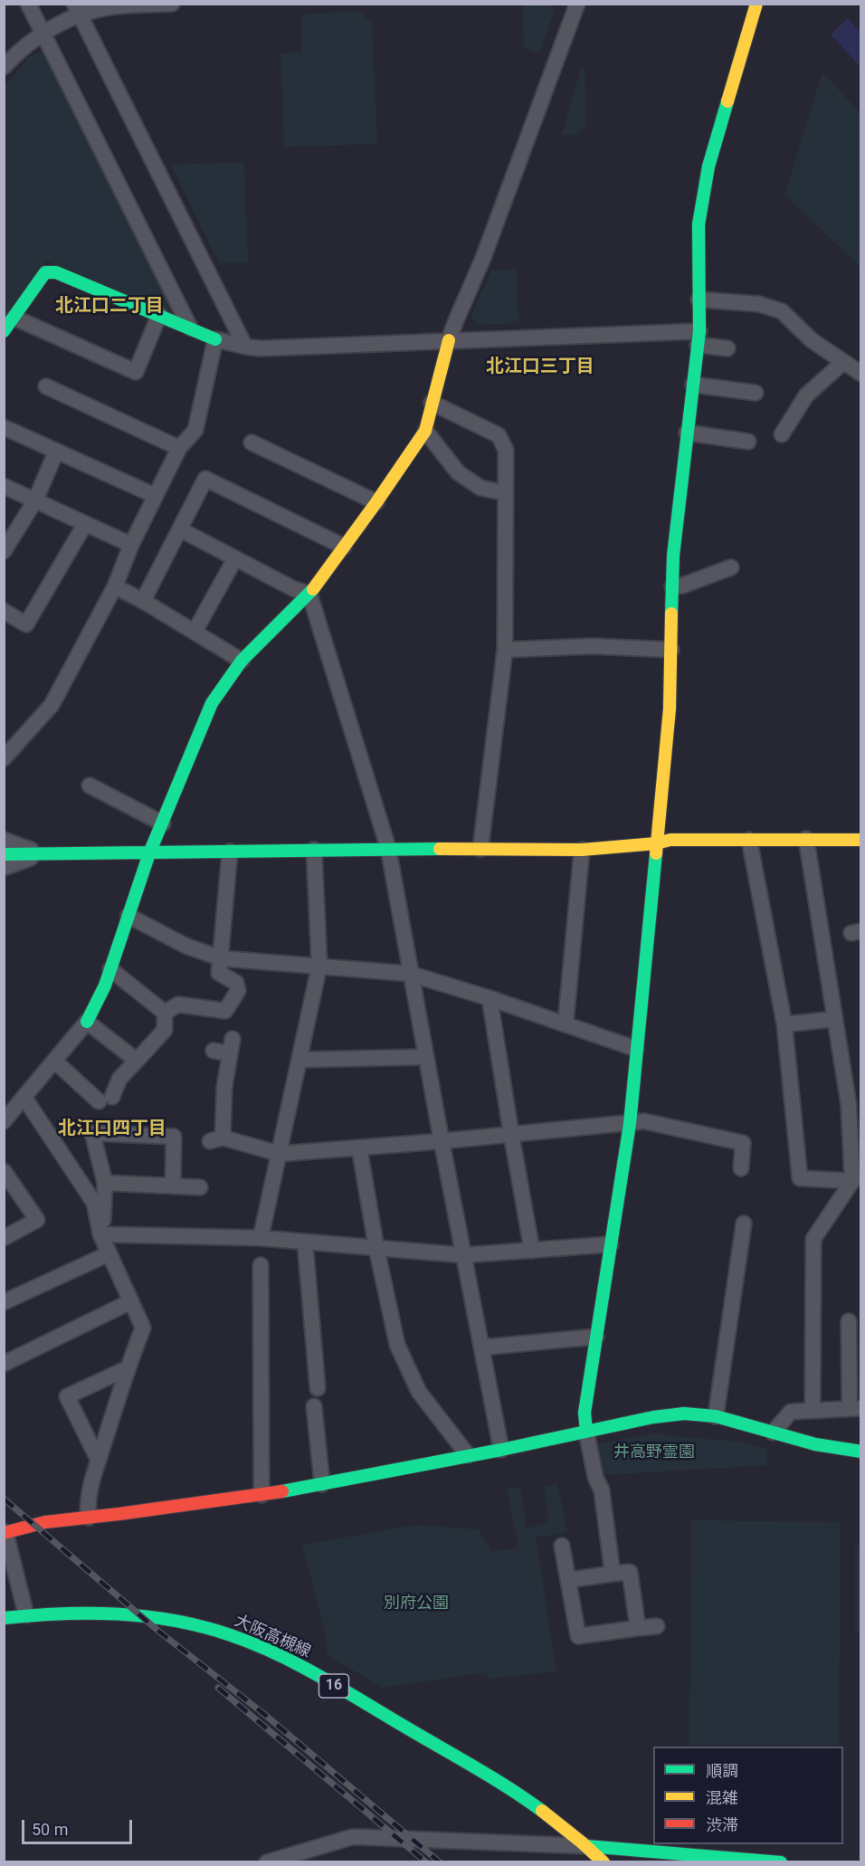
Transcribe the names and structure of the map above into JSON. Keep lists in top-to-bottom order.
{
  "streets": {
    "street": ["大阪高槻線", "16"]
  },
  "districts": ["北江口二丁目", "北江口三丁目", "北江口四丁目"],
  "parks": ["井高野霊園", "別府公園"],
  "legend": ["順調", "混雑", "渋滞"],
  "scale_bar": "50 m"
}
